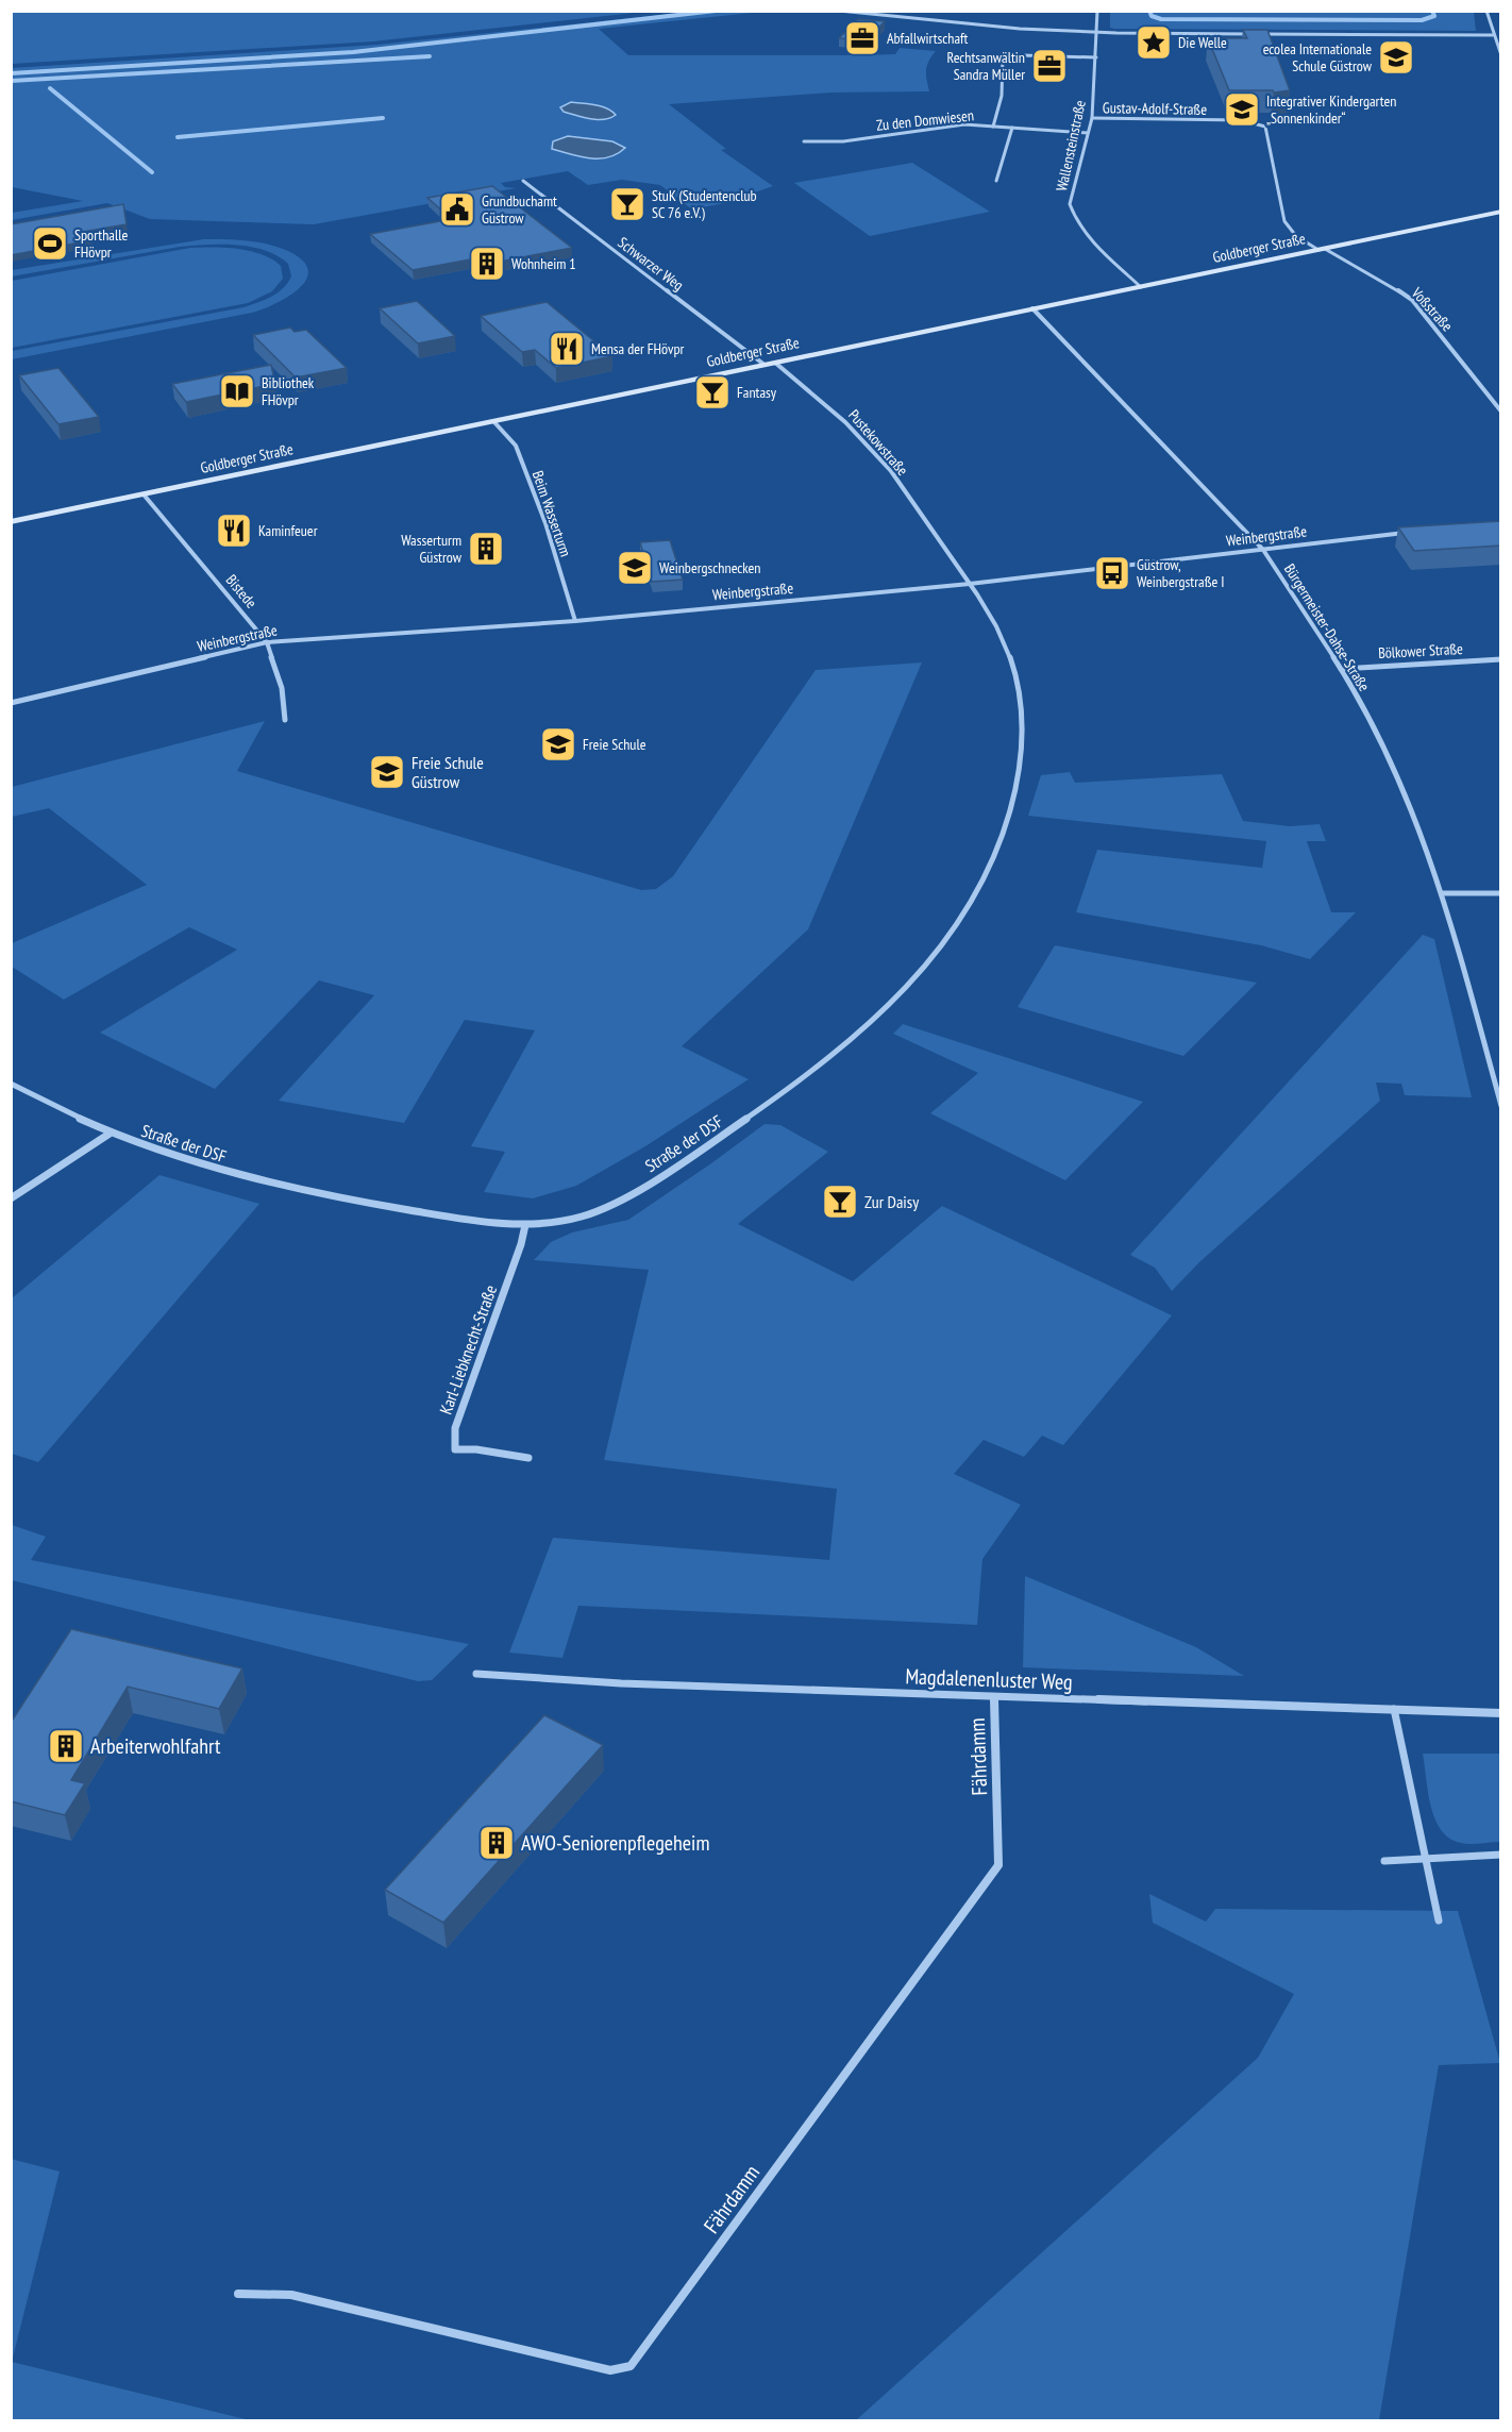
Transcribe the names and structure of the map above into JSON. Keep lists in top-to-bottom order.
{
  "streets": {
    "main road": ["Goldberger Straße"],
    "street": [
      "Gustav-Adolf-Straße",
      "Zu den Domwiesen",
      "Wallensteinstraße",
      "Schwarzer Weg",
      "Voßstraße",
      "Pustekowstraße",
      "Beim Wasserturm",
      "Weinbergstraße",
      "Bistede",
      "Bürgermeister-Dahse-Straße",
      "Bölkower Straße",
      "Straße der DSF",
      "Karl-Liebknecht-Straße",
      "Magdalenenluster Weg",
      "Fährdamm"
    ]
  },
  "crossings": [
    ["Gustav-Adolf-Straße", "Wallensteinstraße"],
    ["Gustav-Adolf-Straße", "Goldberger Straße"],
    ["Gustav-Adolf-Straße", "Voßstraße"],
    ["Zu den Domwiesen", "Wallensteinstraße"],
    ["Wallensteinstraße", "Goldberger Straße"],
    ["Goldberger Straße", "Schwarzer Weg"],
    ["Goldberger Straße", "Voßstraße"],
    ["Goldberger Straße", "Pustekowstraße"],
    ["Goldberger Straße", "Beim Wasserturm"],
    ["Goldberger Straße", "Bistede"],
    ["Goldberger Straße", "Bürgermeister-Dahse-Straße"],
    ["Pustekowstraße", "Weinbergstraße"],
    ["Pustekowstraße", "Straße der DSF"],
    ["Beim Wasserturm", "Weinbergstraße"],
    ["Weinbergstraße", "Bistede"],
    ["Weinbergstraße", "Bürgermeister-Dahse-Straße"],
    ["Weinbergstraße", "Straße der DSF"],
    ["Bürgermeister-Dahse-Straße", "Bölkower Straße"],
    ["Straße der DSF", "Karl-Liebknecht-Straße"],
    ["Magdalenenluster Weg", "Fährdamm"]
  ],
  "places": {
    "office": ["Abfallwirtschaft", "Rechtsanwältin Sandra Müller"],
    "place": ["Die Welle"],
    "school or university": [
      "ecolea Internationale Schule Güstrow",
      "Integrativer Kindergarten „Sonnenkinder“",
      "Weinbergschnecken",
      "Freie Schule",
      "Freie Schule Güstrow"
    ],
    "bar": ["StuK (Studentenclub SC 76 e.V.)", "Fantasy", "Zur Daisy"],
    "public building": ["Grundbuchamt Güstrow"],
    "sports": ["Sporthalle FHövpr"],
    "building": [
      "Wohnheim 1",
      "Wasserturm Güstrow",
      "Arbeiterwohlfahrt",
      "AWO-Seniorenpflegeheim"
    ],
    "restaurant": ["Mensa der FHövpr", "Kaminfeuer"],
    "library": ["Bibliothek FHövpr"],
    "bus stop": ["Güstrow, Weinbergstraße I"]
  }
}
